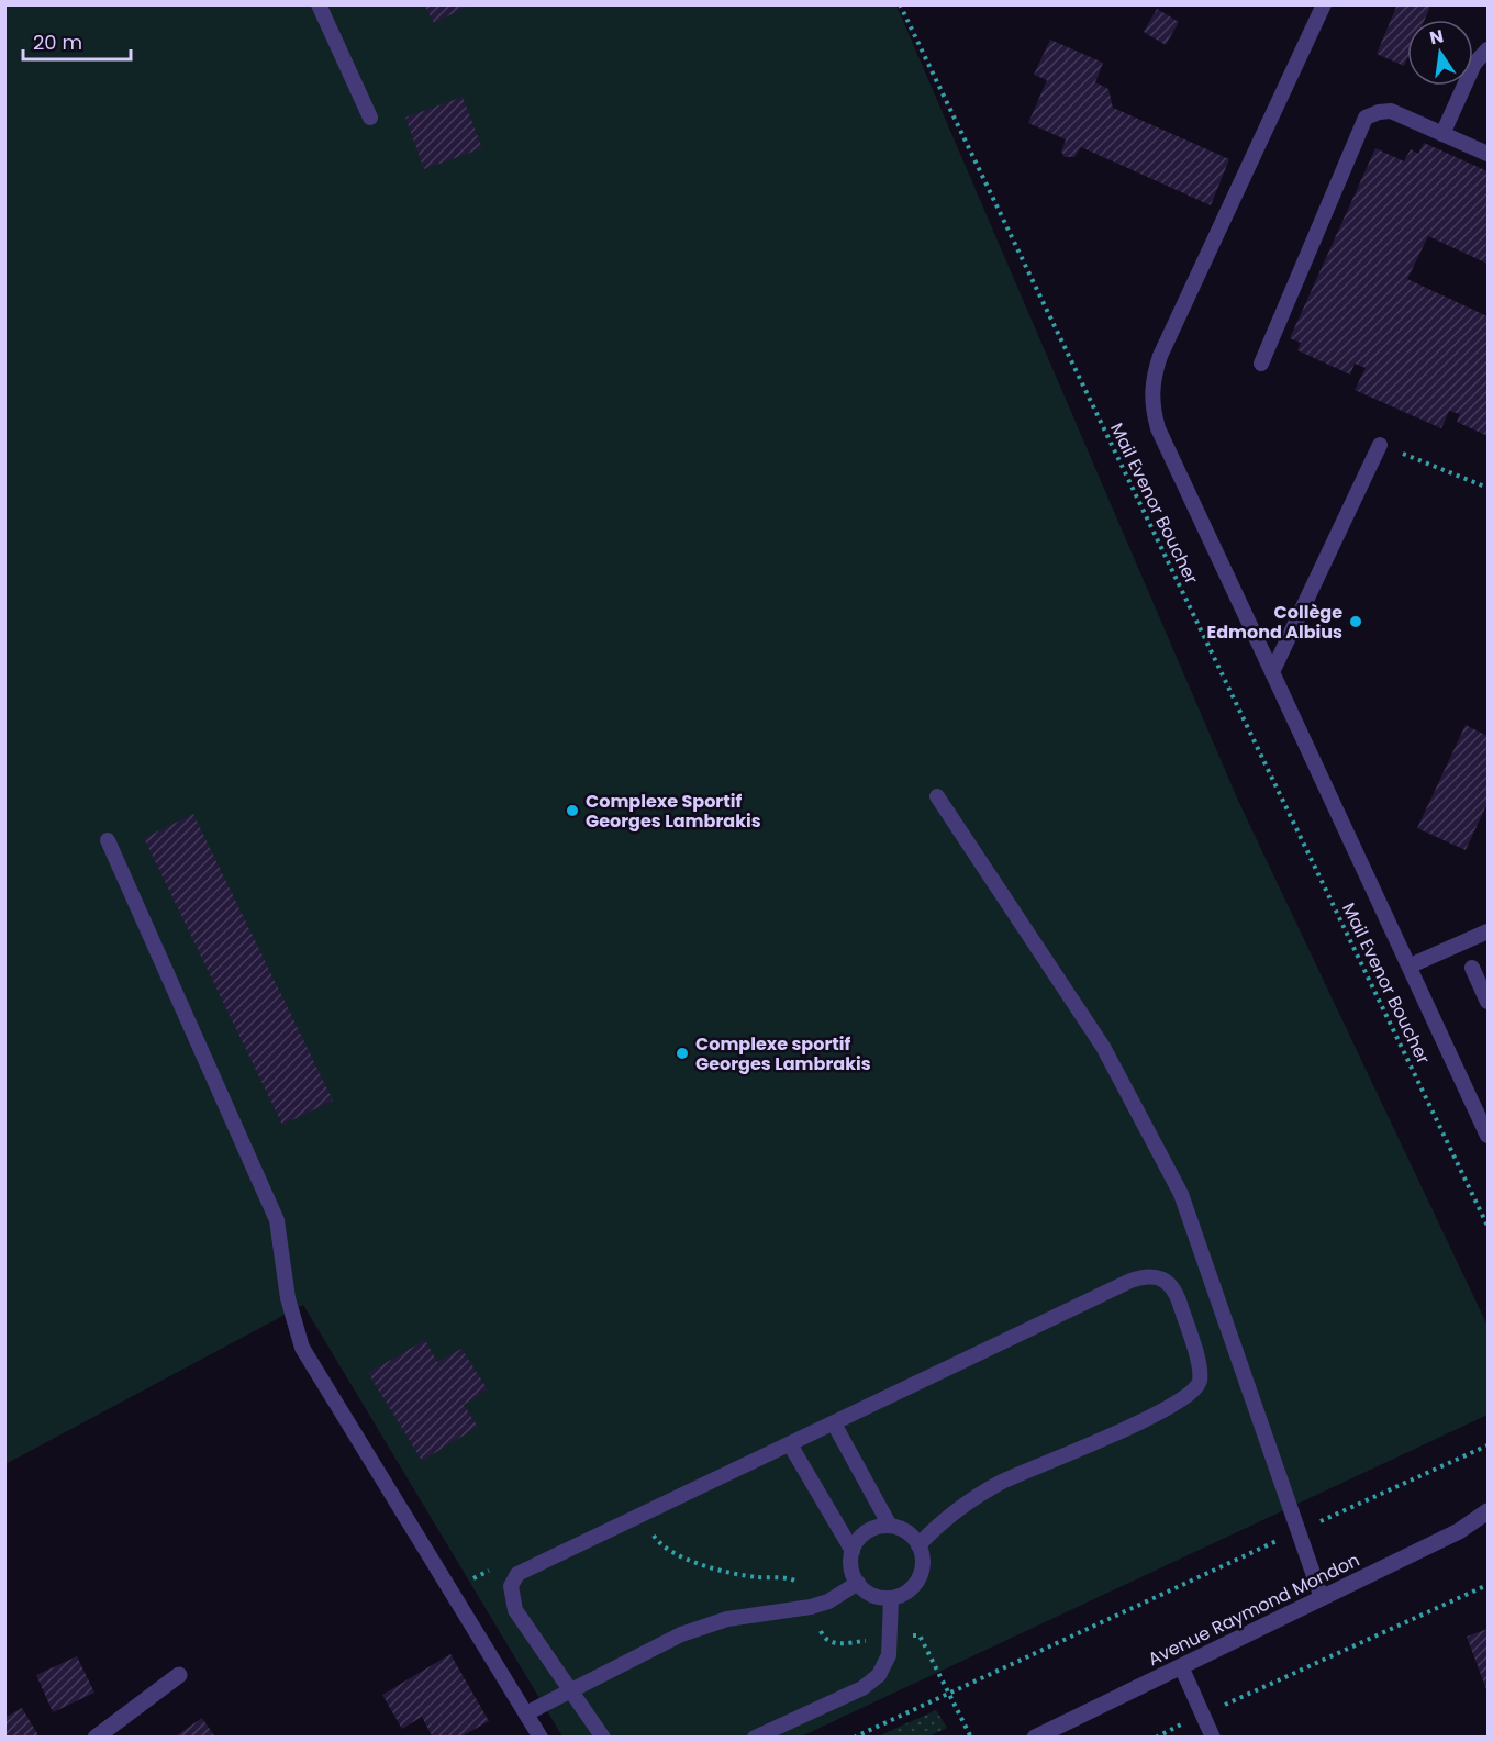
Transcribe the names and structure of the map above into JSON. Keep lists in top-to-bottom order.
{
  "streets": {
    "street": ["Avenue Raymond Mondon"],
    "path": ["Mail Evenor Boucher"]
  },
  "places": ["Collège Edmond Albius", "Complexe Sportif Georges Lambrakis", "Complexe sportif Georges Lambrakis"],
  "scale_bar": "20 m",
  "north": "top"
}
